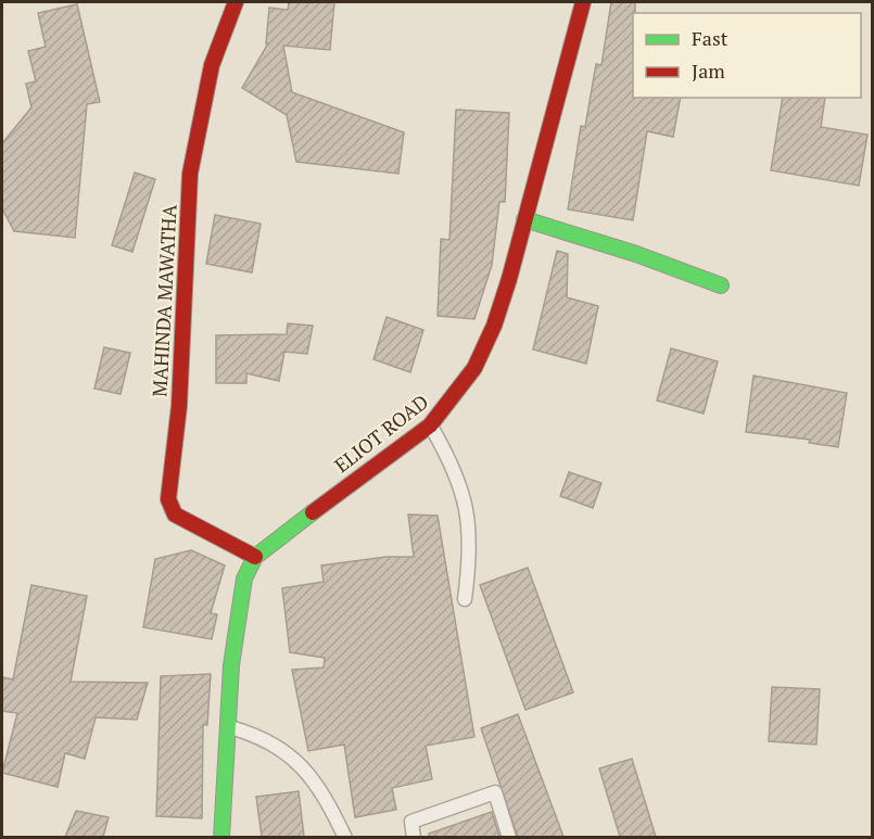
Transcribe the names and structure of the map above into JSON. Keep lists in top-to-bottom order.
{
  "streets": {
    "street": ["MAHINDA MAWATHA", "ELIOT ROAD"]
  },
  "crossings": [
    ["MAHINDA MAWATHA", "ELIOT ROAD"]
  ],
  "legend": ["Fast", "Jam"]
}
